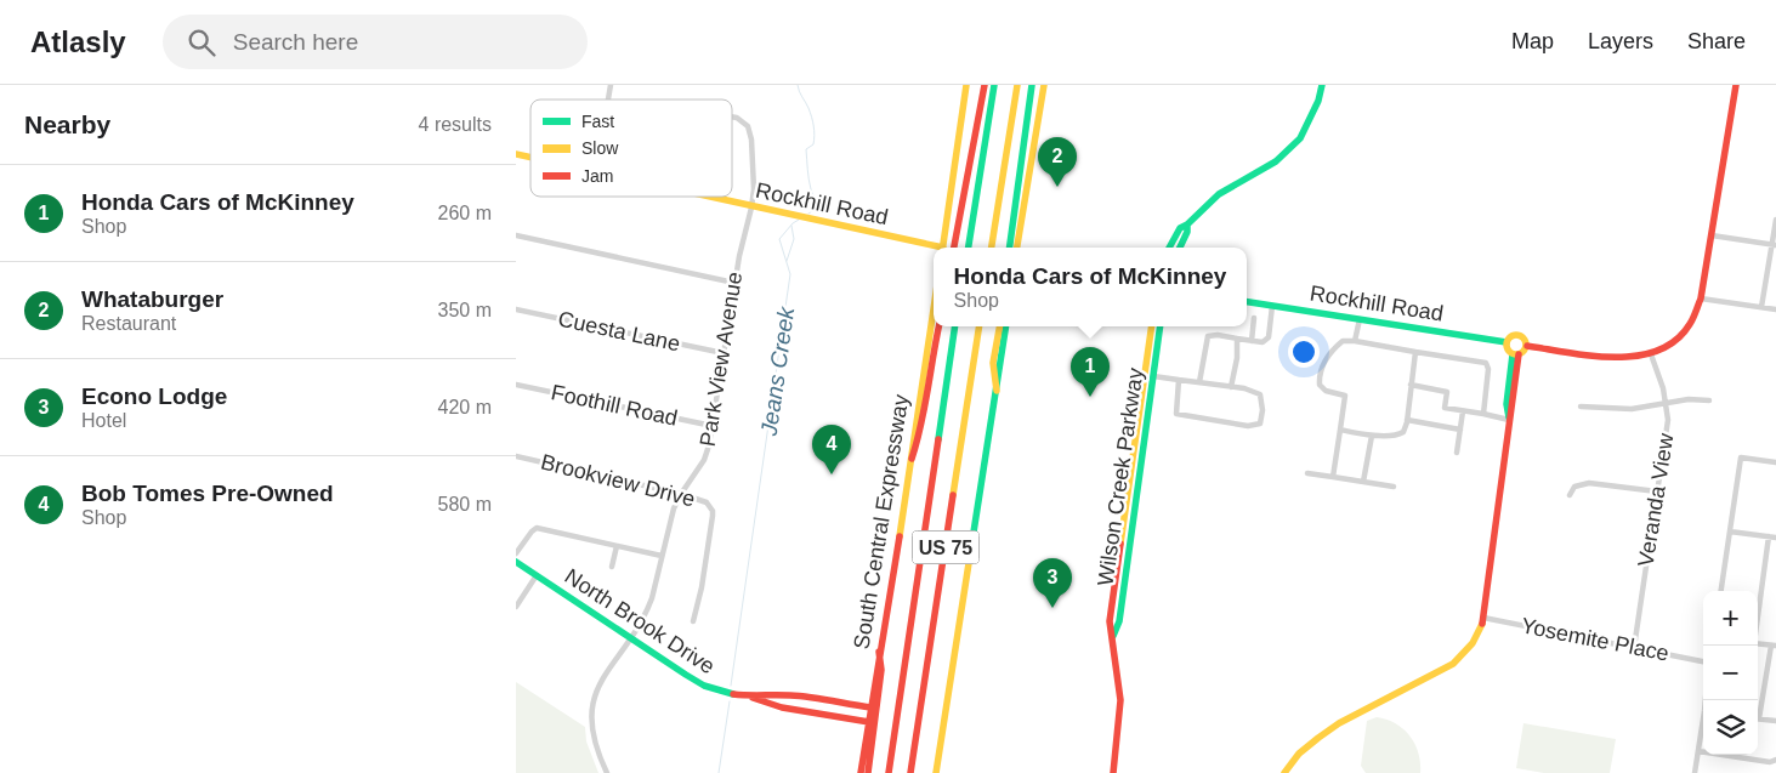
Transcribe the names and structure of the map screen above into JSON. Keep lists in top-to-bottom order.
{
  "streets": {
    "main road": [
      "Rockhill Road",
      "Wilson Creek Parkway",
      "South Central Expressway",
      "US 75",
      "North Brook Drive"
    ],
    "street": [
      "Cuesta Lane",
      "Park View Avenue",
      "Foothill Road",
      "Brookview Drive",
      "Veranda View",
      "Yosemite Place"
    ]
  },
  "crossings": [
    ["Rockhill Road", "Park View Avenue"],
    ["Cuesta Lane", "Park View Avenue"],
    ["Park View Avenue", "Foothill Road"],
    ["Park View Avenue", "Brookview Drive"],
    ["Park View Avenue", "North Brook Drive"],
    ["Veranda View", "Yosemite Place"],
    ["South Central Expressway", "North Brook Drive"]
  ],
  "water": ["Jeans Creek"],
  "legend": ["Fast", "Slow", "Jam"],
  "page": {
    "header": "Atlasly",
    "search": "Search here",
    "nav": ["Map", "Layers", "Share"],
    "heading": ["Nearby", "4 results"],
    "pins": [
      "2",
      "1",
      "4",
      "3"
    ],
    "list": [
      {
        "mark": "1",
        "name": "Honda Cars of McKinney",
        "note": "Shop",
        "value": "260 m"
      },
      {
        "mark": "2",
        "name": "Whataburger",
        "note": "Restaurant",
        "value": "350 m"
      },
      {
        "mark": "3",
        "name": "Econo Lodge",
        "note": "Hotel",
        "value": "420 m"
      },
      {
        "mark": "4",
        "name": "Bob Tomes Pre-Owned",
        "note": "Shop",
        "value": "580 m"
      }
    ],
    "popup": ["Honda Cars of McKinney", "Shop"],
    "map_buttons": ["+", "−"]
  }
}
